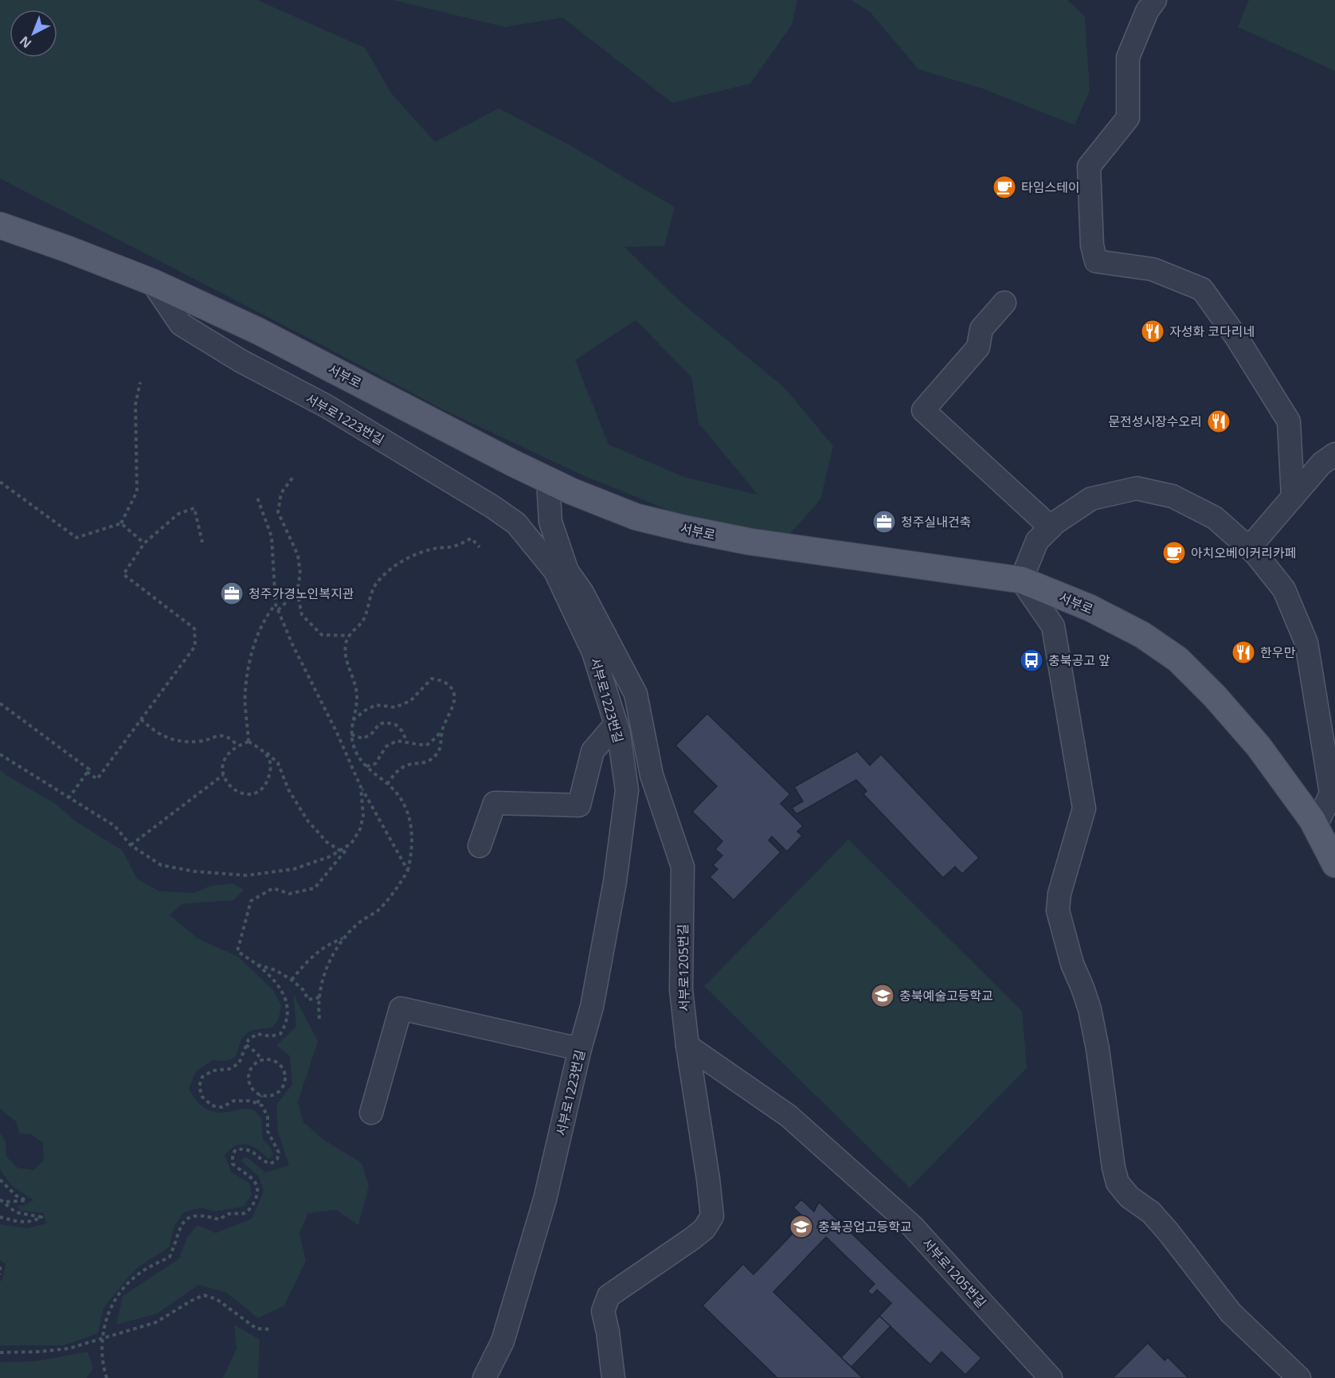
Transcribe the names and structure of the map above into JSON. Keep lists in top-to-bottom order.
{
  "streets": {
    "main road": ["서부로"],
    "street": ["서부로1223번길", "서부로1205번길"]
  },
  "crossings": [
    ["서부로", "서부로1223번길"],
    ["서부로", "서부로1205번길"],
    ["서부로1223번길", "서부로1205번길"]
  ],
  "places": {
    "cafe": ["타임스테이", "아치오베이커리카페"],
    "restaurant": ["자성화 코다리네", "문전성시장수오리", "한우만"],
    "office": ["청주실내건축", "청주가경노인복지관"],
    "bus stop": ["충북공고 앞"],
    "school or university": ["충북예술고등학교", "충북공업고등학교"]
  },
  "north": "bottom left"
}
